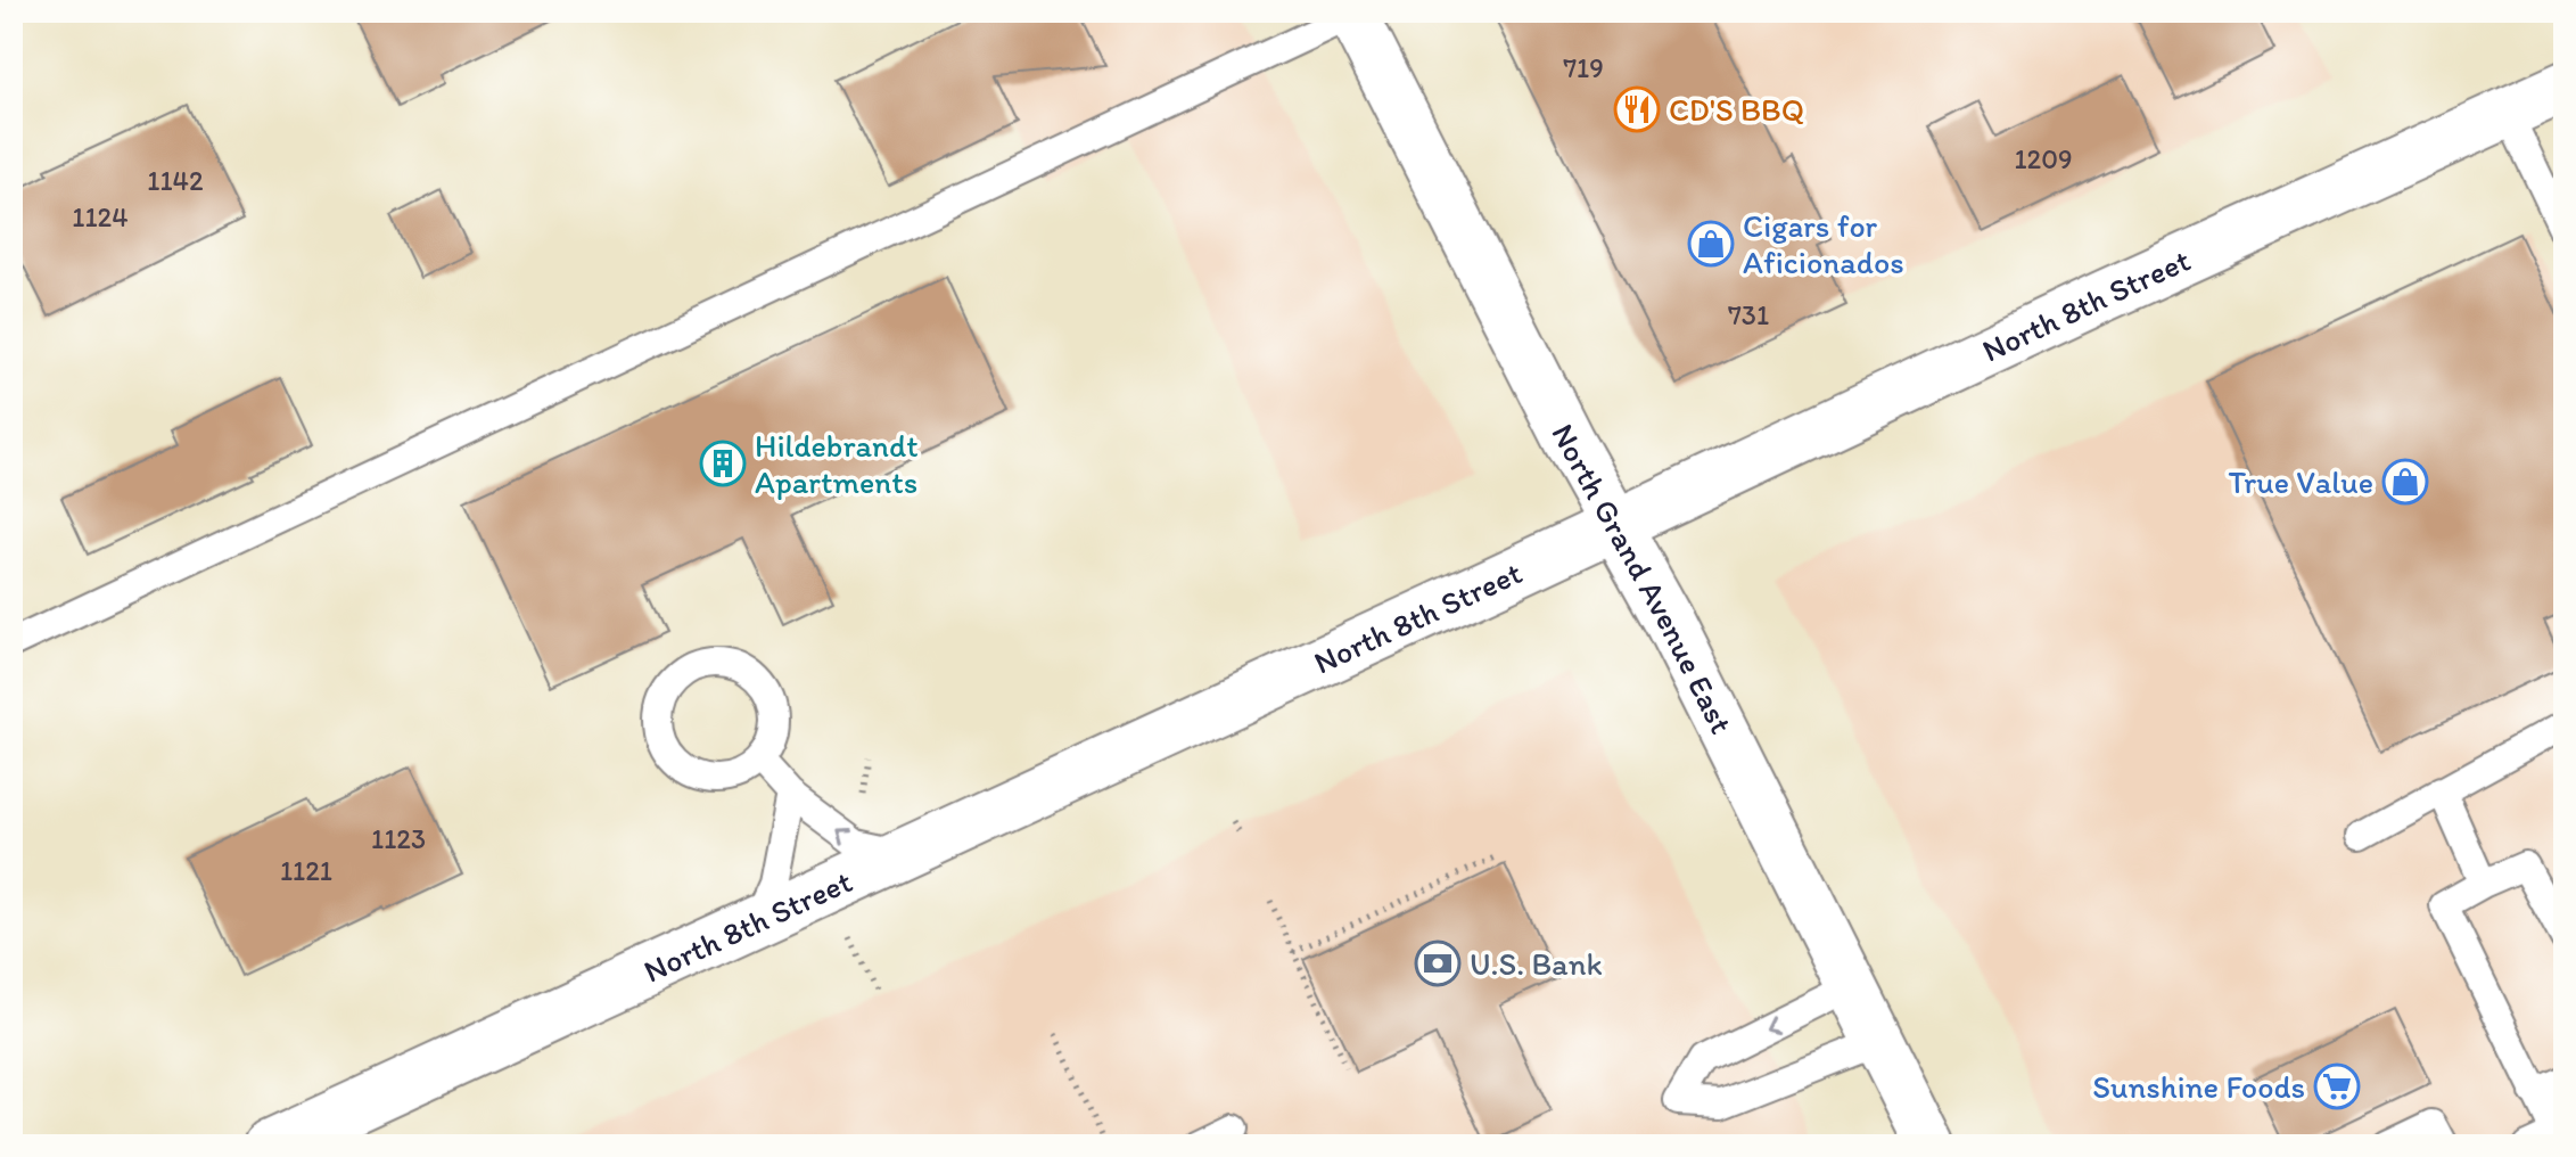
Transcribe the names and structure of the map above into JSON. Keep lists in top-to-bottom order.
{
  "streets": {
    "street": ["North 8th Street", "North Grand Avenue East"]
  },
  "crossings": [
    ["North 8th Street", "North Grand Avenue East"]
  ],
  "places": {
    "restaurant": ["CD'S BBQ"],
    "shop": ["Cigars for Aficionados", "True Value"],
    "building": ["Hildebrandt Apartments"],
    "bank": ["U.S. Bank"],
    "supermarket": ["Sunshine Foods"]
  },
  "house_numbers": [
    "719",
    "1209",
    "1142",
    "1124",
    "731",
    "1123",
    "1121"
  ]
}
